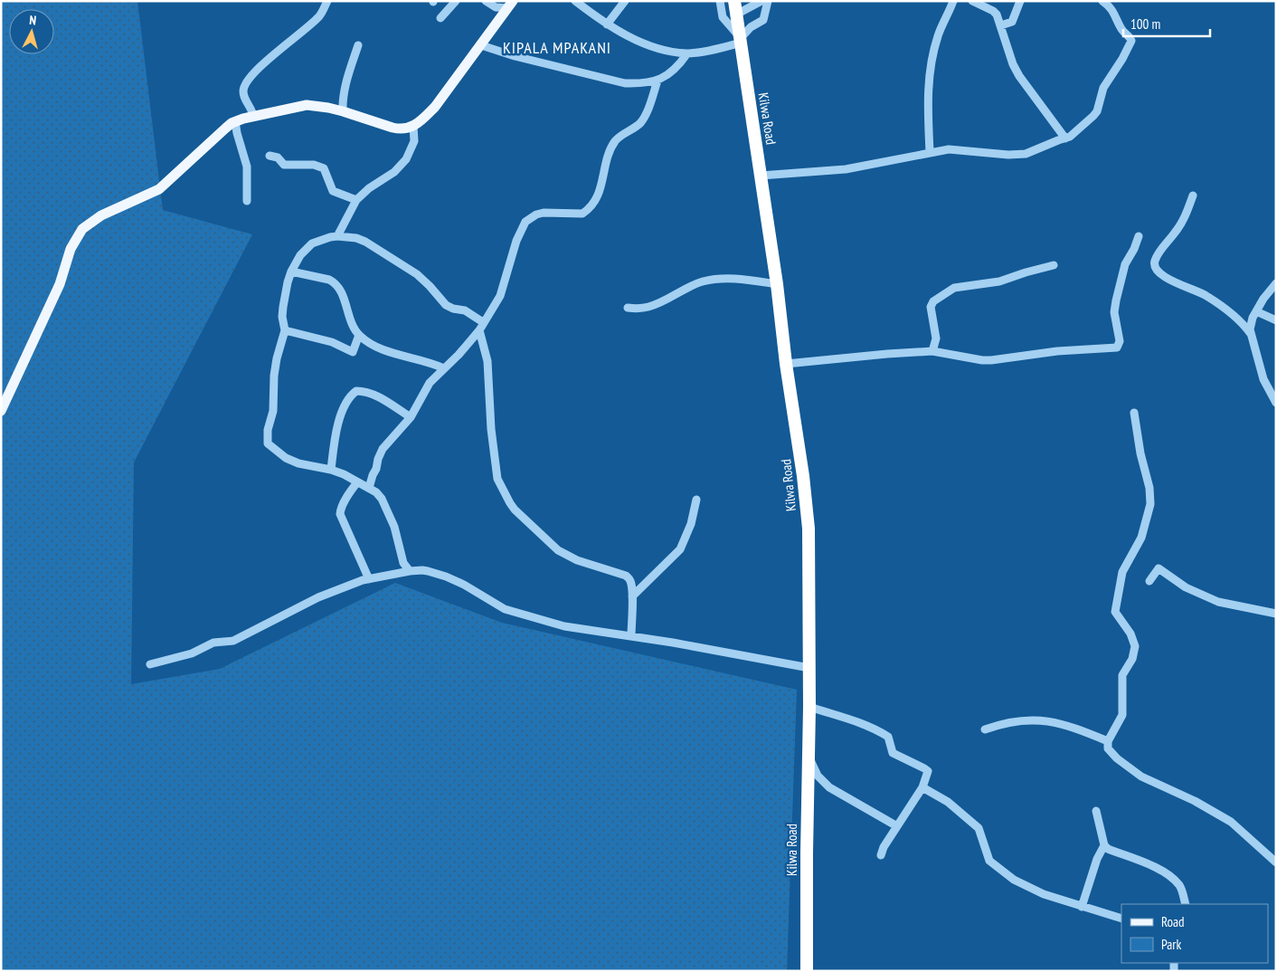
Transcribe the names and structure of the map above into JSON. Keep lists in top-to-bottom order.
{
  "streets": {
    "highway": ["Kilwa Road"]
  },
  "districts": ["KIPALA MPAKANI"],
  "legend": ["Road", "Park"],
  "scale_bar": "100 m",
  "north": "top"
}
